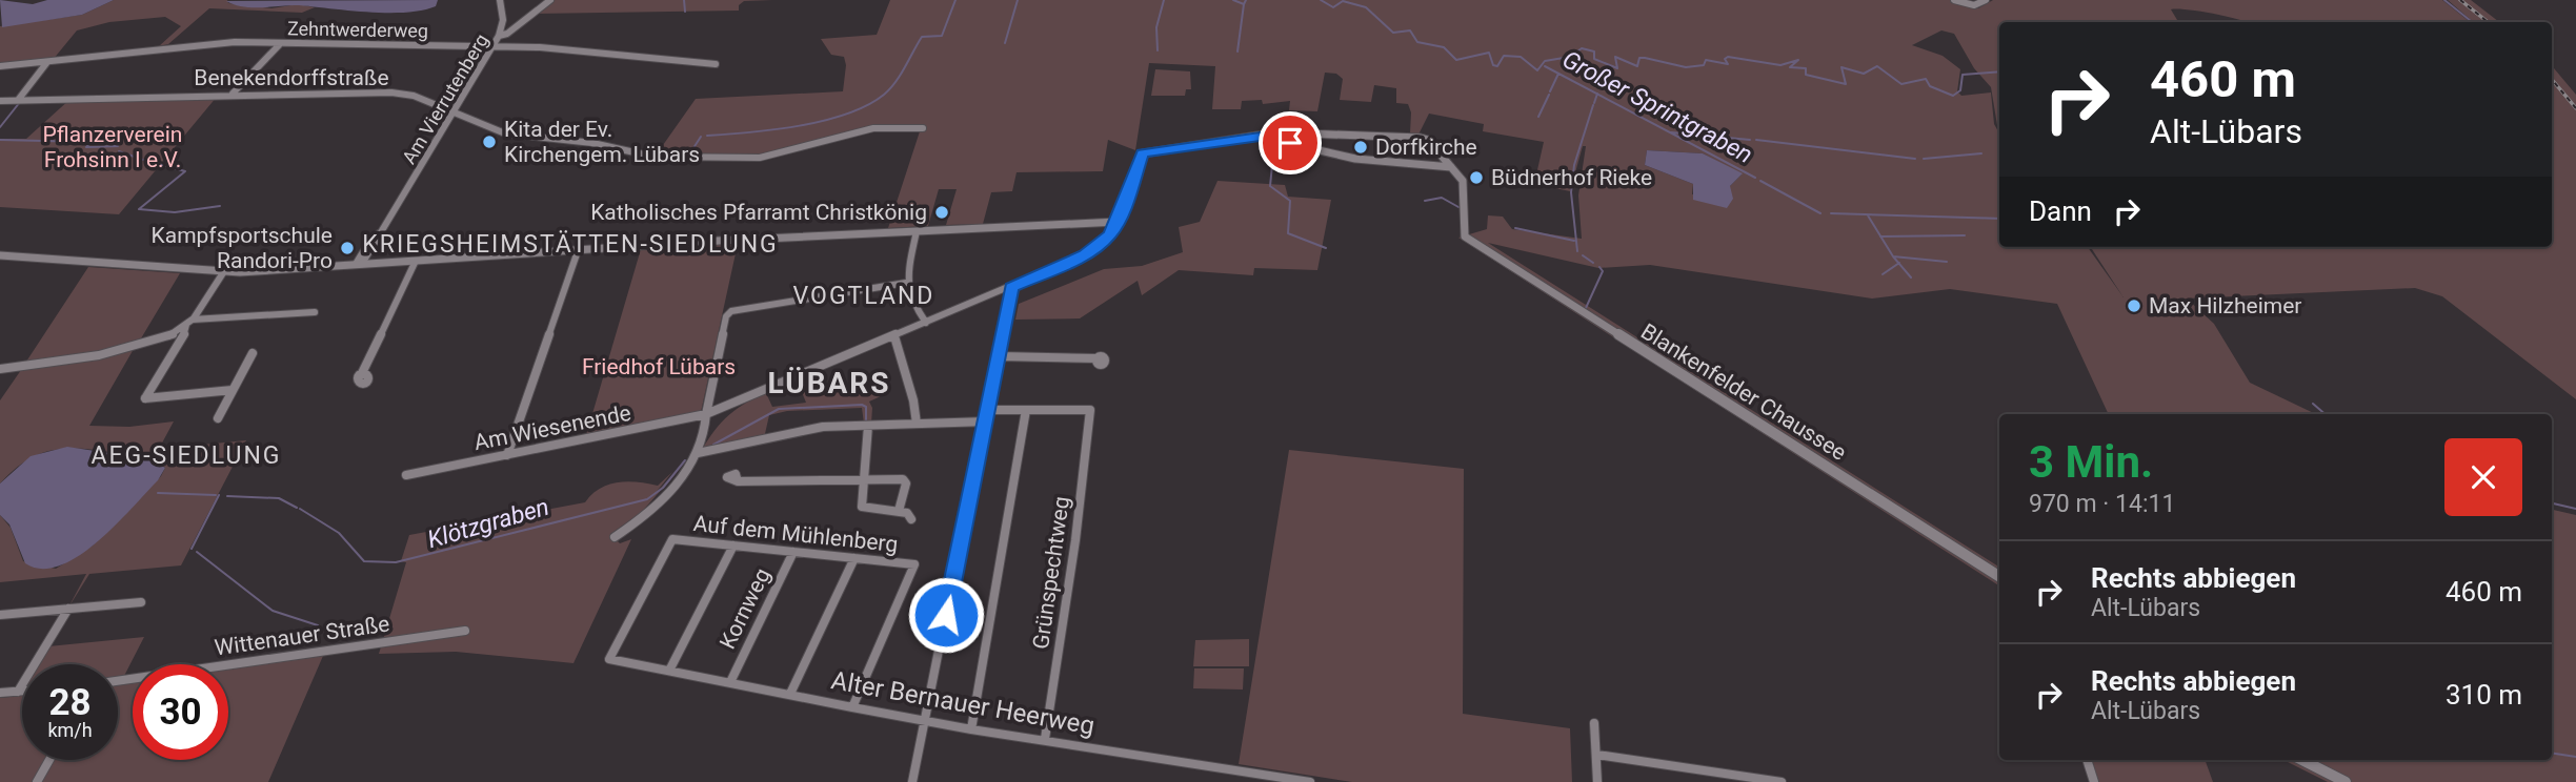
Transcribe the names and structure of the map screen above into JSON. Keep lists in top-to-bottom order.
{
  "streets": {
    "street": [
      "Zehntwerderweg",
      "Benekendorffstraße",
      "Am Vierrutenberg",
      "Blankenfelder Chaussee",
      "Am Wiesenende",
      "Auf dem Mühlenberg",
      "Grünspechtweg",
      "Kornweg",
      "Wittenauer Straße",
      "Alter Bernauer Heerweg"
    ]
  },
  "crossings": [
    ["Zehntwerderweg", "Am Vierrutenberg"],
    ["Benekendorffstraße", "Am Vierrutenberg"],
    ["Auf dem Mühlenberg", "Kornweg"],
    ["Auf dem Mühlenberg", "Alter Bernauer Heerweg"],
    ["Grünspechtweg", "Alter Bernauer Heerweg"],
    ["Kornweg", "Alter Bernauer Heerweg"]
  ],
  "districts": [
    "KRIEGSHEIMSTÄTTEN-SIEDLUNG",
    "VOGTLAND",
    "LÜBARS",
    "AEG-SIEDLUNG"
  ],
  "water": ["Großer Sprintgraben", "Klötzgraben"],
  "parks": ["Pflanzerverein Frohsinn I e.V.", "Friedhof Lübars"],
  "places": [
    "Kita der Ev. Kirchengem. Lübars",
    "Dorfkirche",
    "Büdnerhof Rieke",
    "Katholisches Pfarramt Christkönig",
    "Kampfsportschule Randori-Pro",
    "Max Hilzheimer"
  ],
  "page": {
    "turn": ["460 m", "Alt-Lübars"],
    "then": "Dann",
    "heading": ["3 Min.", "970 m · 14:11"],
    "list": [
      {
        "name": "Rechts abbiegen",
        "note": "Alt-Lübars",
        "value": "460 m"
      },
      {
        "name": "Rechts abbiegen",
        "note": "Alt-Lübars",
        "value": "310 m"
      }
    ],
    "speed": "28 km/h",
    "limit": "30"
  }
}
